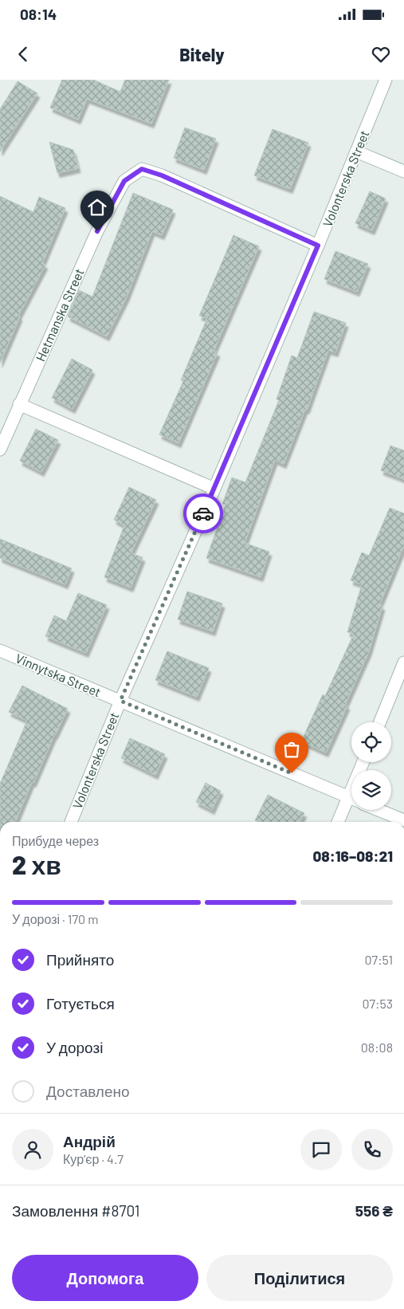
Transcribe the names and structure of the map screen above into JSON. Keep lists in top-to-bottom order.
{
  "streets": {
    "street": ["Volonterska Street", "Hetmanska Street", "Vinnytska Street"]
  },
  "crossings": [
    ["Volonterska Street", "Hetmanska Street"],
    ["Volonterska Street", "Vinnytska Street"]
  ],
  "page": {
    "status": "08:14",
    "header": "Bitely",
    "heading": ["2 хв", "Прибуде через", "08:16–08:21"],
    "panel": [
      "Андрій",
      "Кур’єр · 4.7",
      "Замовлення #8701",
      "556 ₴"
    ],
    "bar": "У дорозі · 170 m",
    "list": [
      ["Прийнято", "07:51"],
      ["Готується", "07:53"],
      ["У дорозі", "08:08"],
      "Доставлено"
    ],
    "buttons": ["Допомога", "Поділитися"]
  }
}
